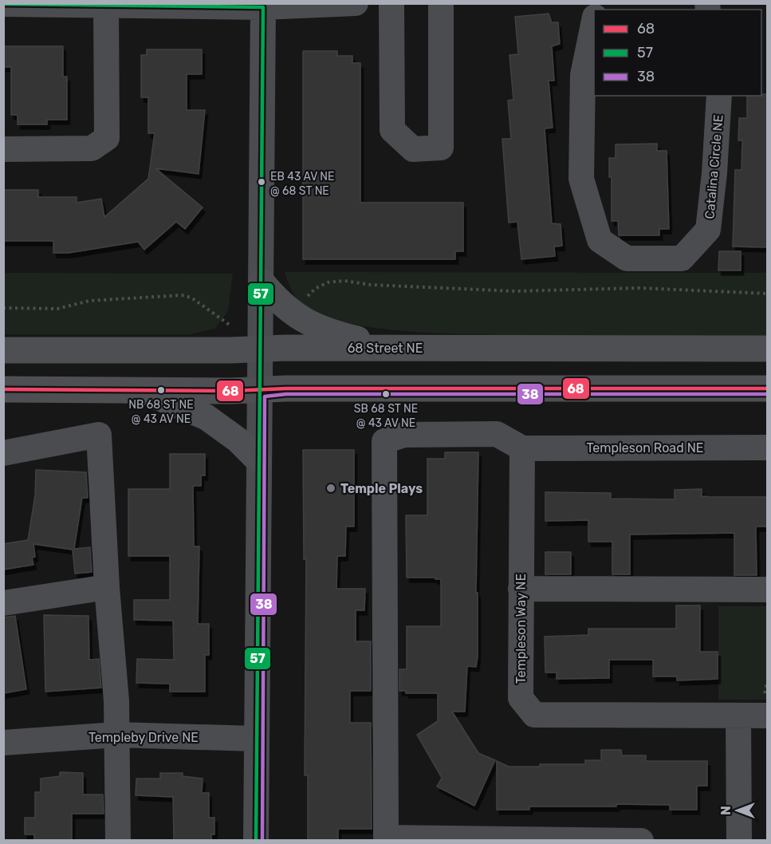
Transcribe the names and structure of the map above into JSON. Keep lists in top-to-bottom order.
{
  "streets": {
    "main road": ["68 Street NE"],
    "street": [
      "Catalina Circle NE",
      "Templeson Road NE",
      "Templeson Way NE",
      "Templeby Drive NE"
    ]
  },
  "crossings": [
    ["Templeson Road NE", "Templeson Way NE"]
  ],
  "places": [
    "EB 43 AV NE @ 68 ST NE",
    "NB 68 ST NE @ 43 AV NE",
    "SB 68 ST NE @ 43 AV NE",
    "Temple Plays"
  ],
  "lines": ["transit line 57", "transit line 68", "transit line 38"],
  "legend": ["68", "57", "38"],
  "north": "left"
}
